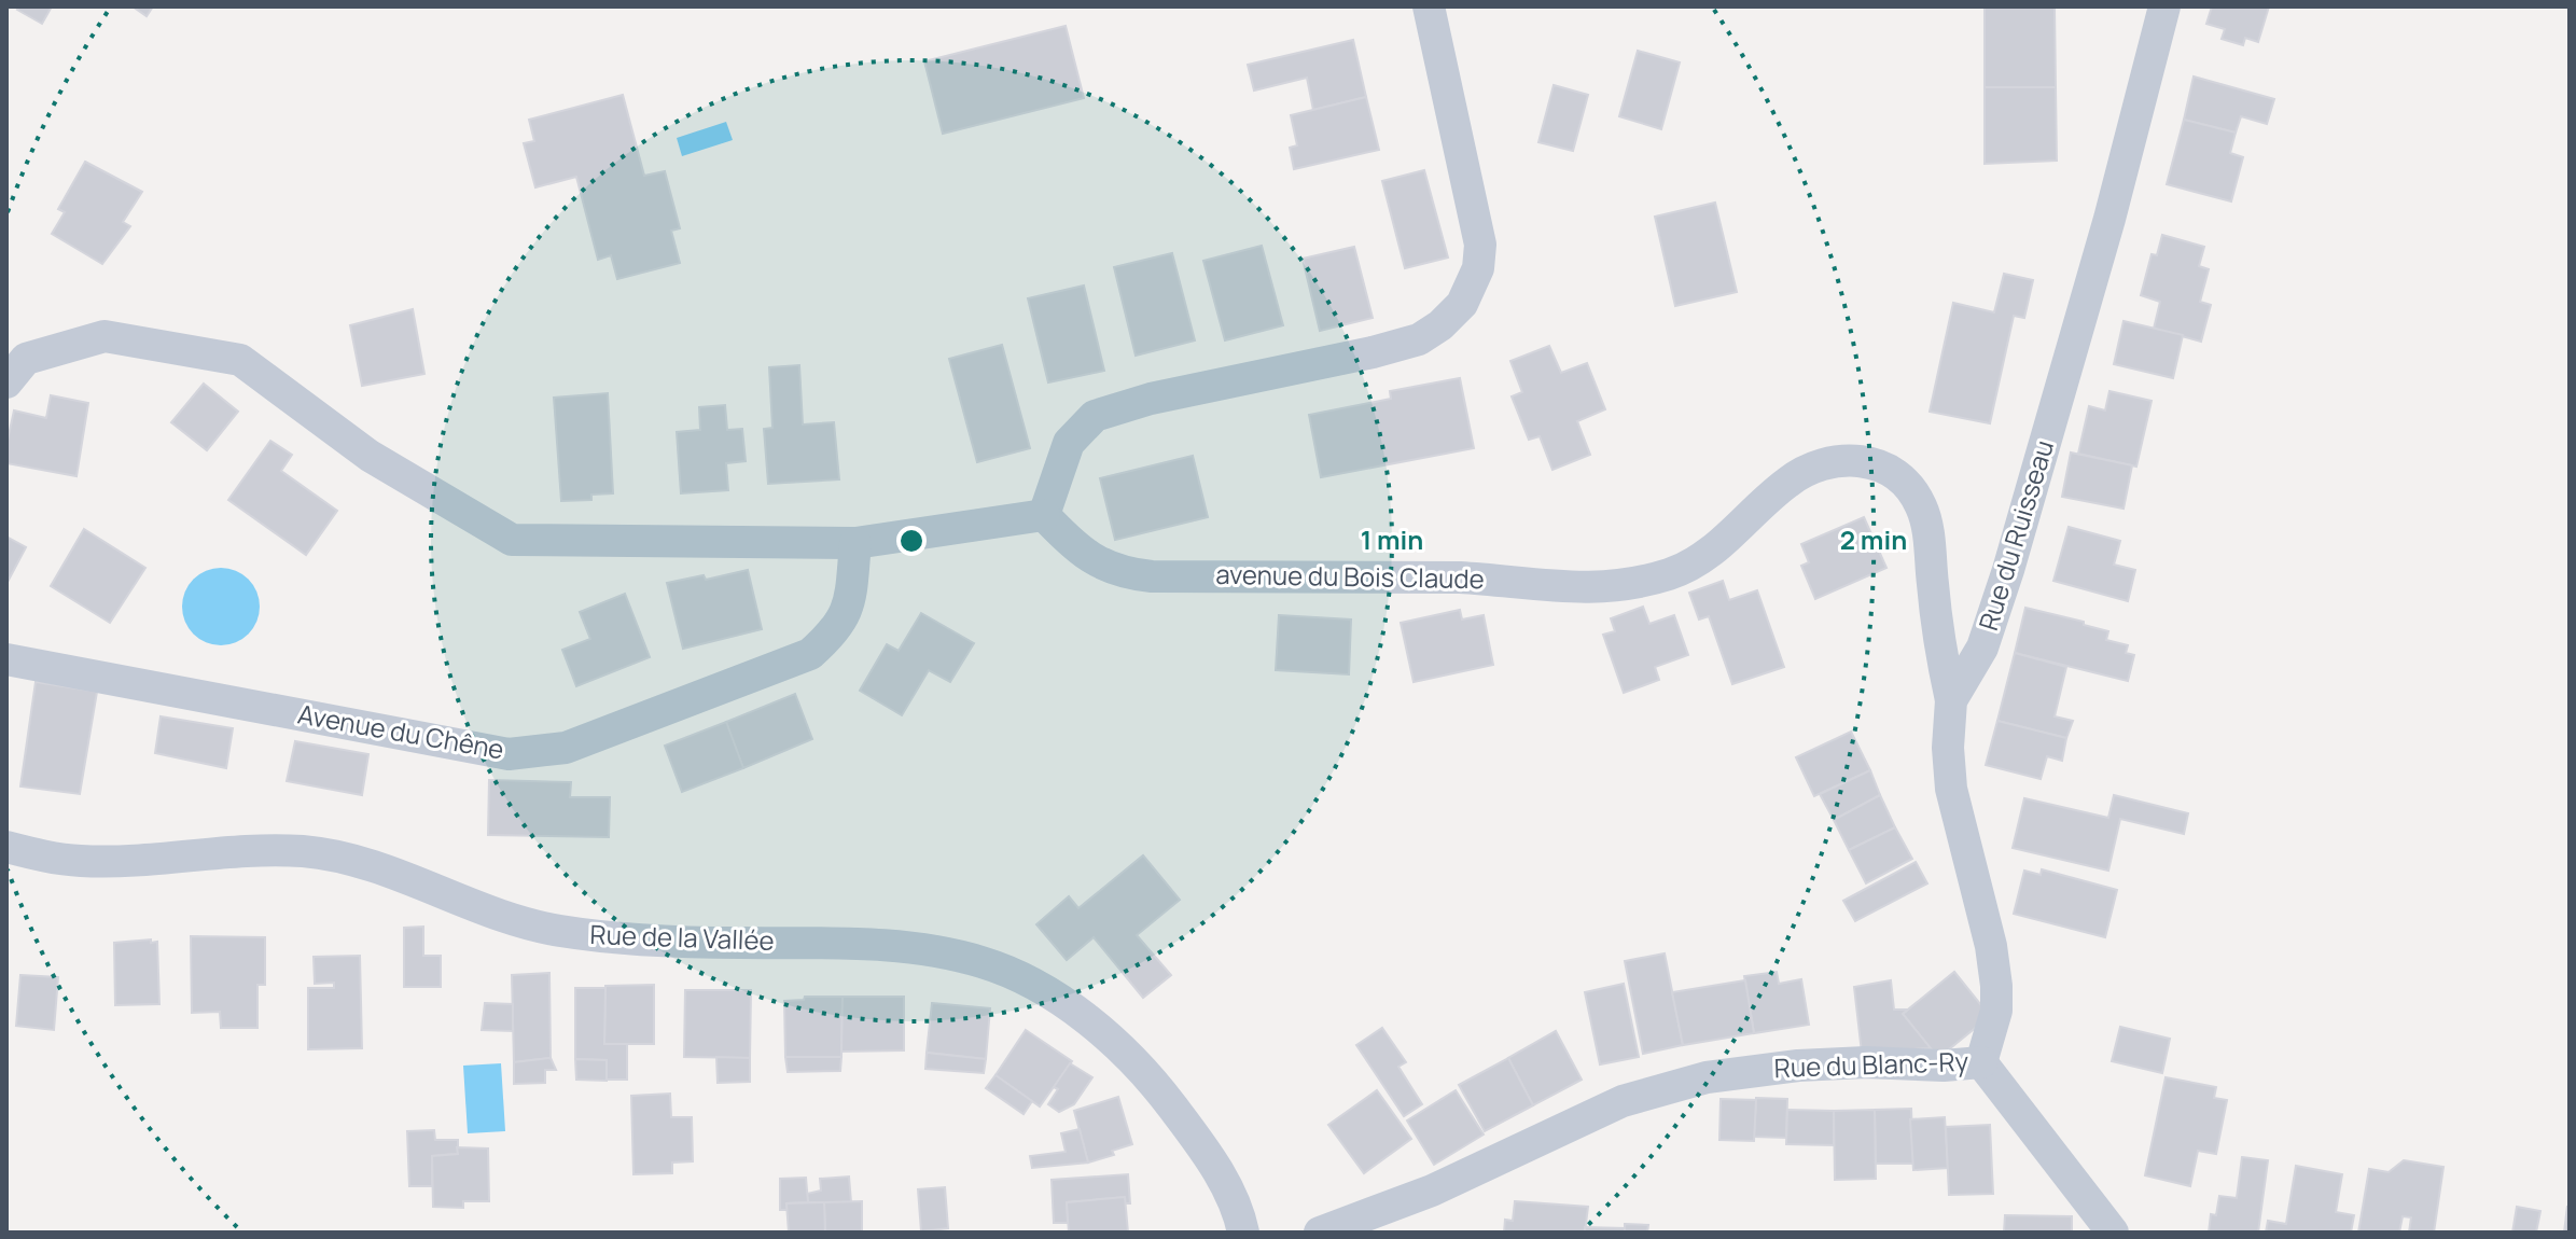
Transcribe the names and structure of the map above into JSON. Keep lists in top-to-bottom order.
{
  "streets": {
    "street": [
      "Rue du Ruisseau",
      "avenue du Bois Claude",
      "Avenue du Chêne",
      "Rue de la Vallée",
      "Rue du Blanc-Ry"
    ]
  },
  "crossings": [
    ["Rue du Ruisseau", "avenue du Bois Claude"],
    ["Rue du Ruisseau", "Rue du Blanc-Ry"]
  ],
  "rings": ["1 min", "2 min"]
}
